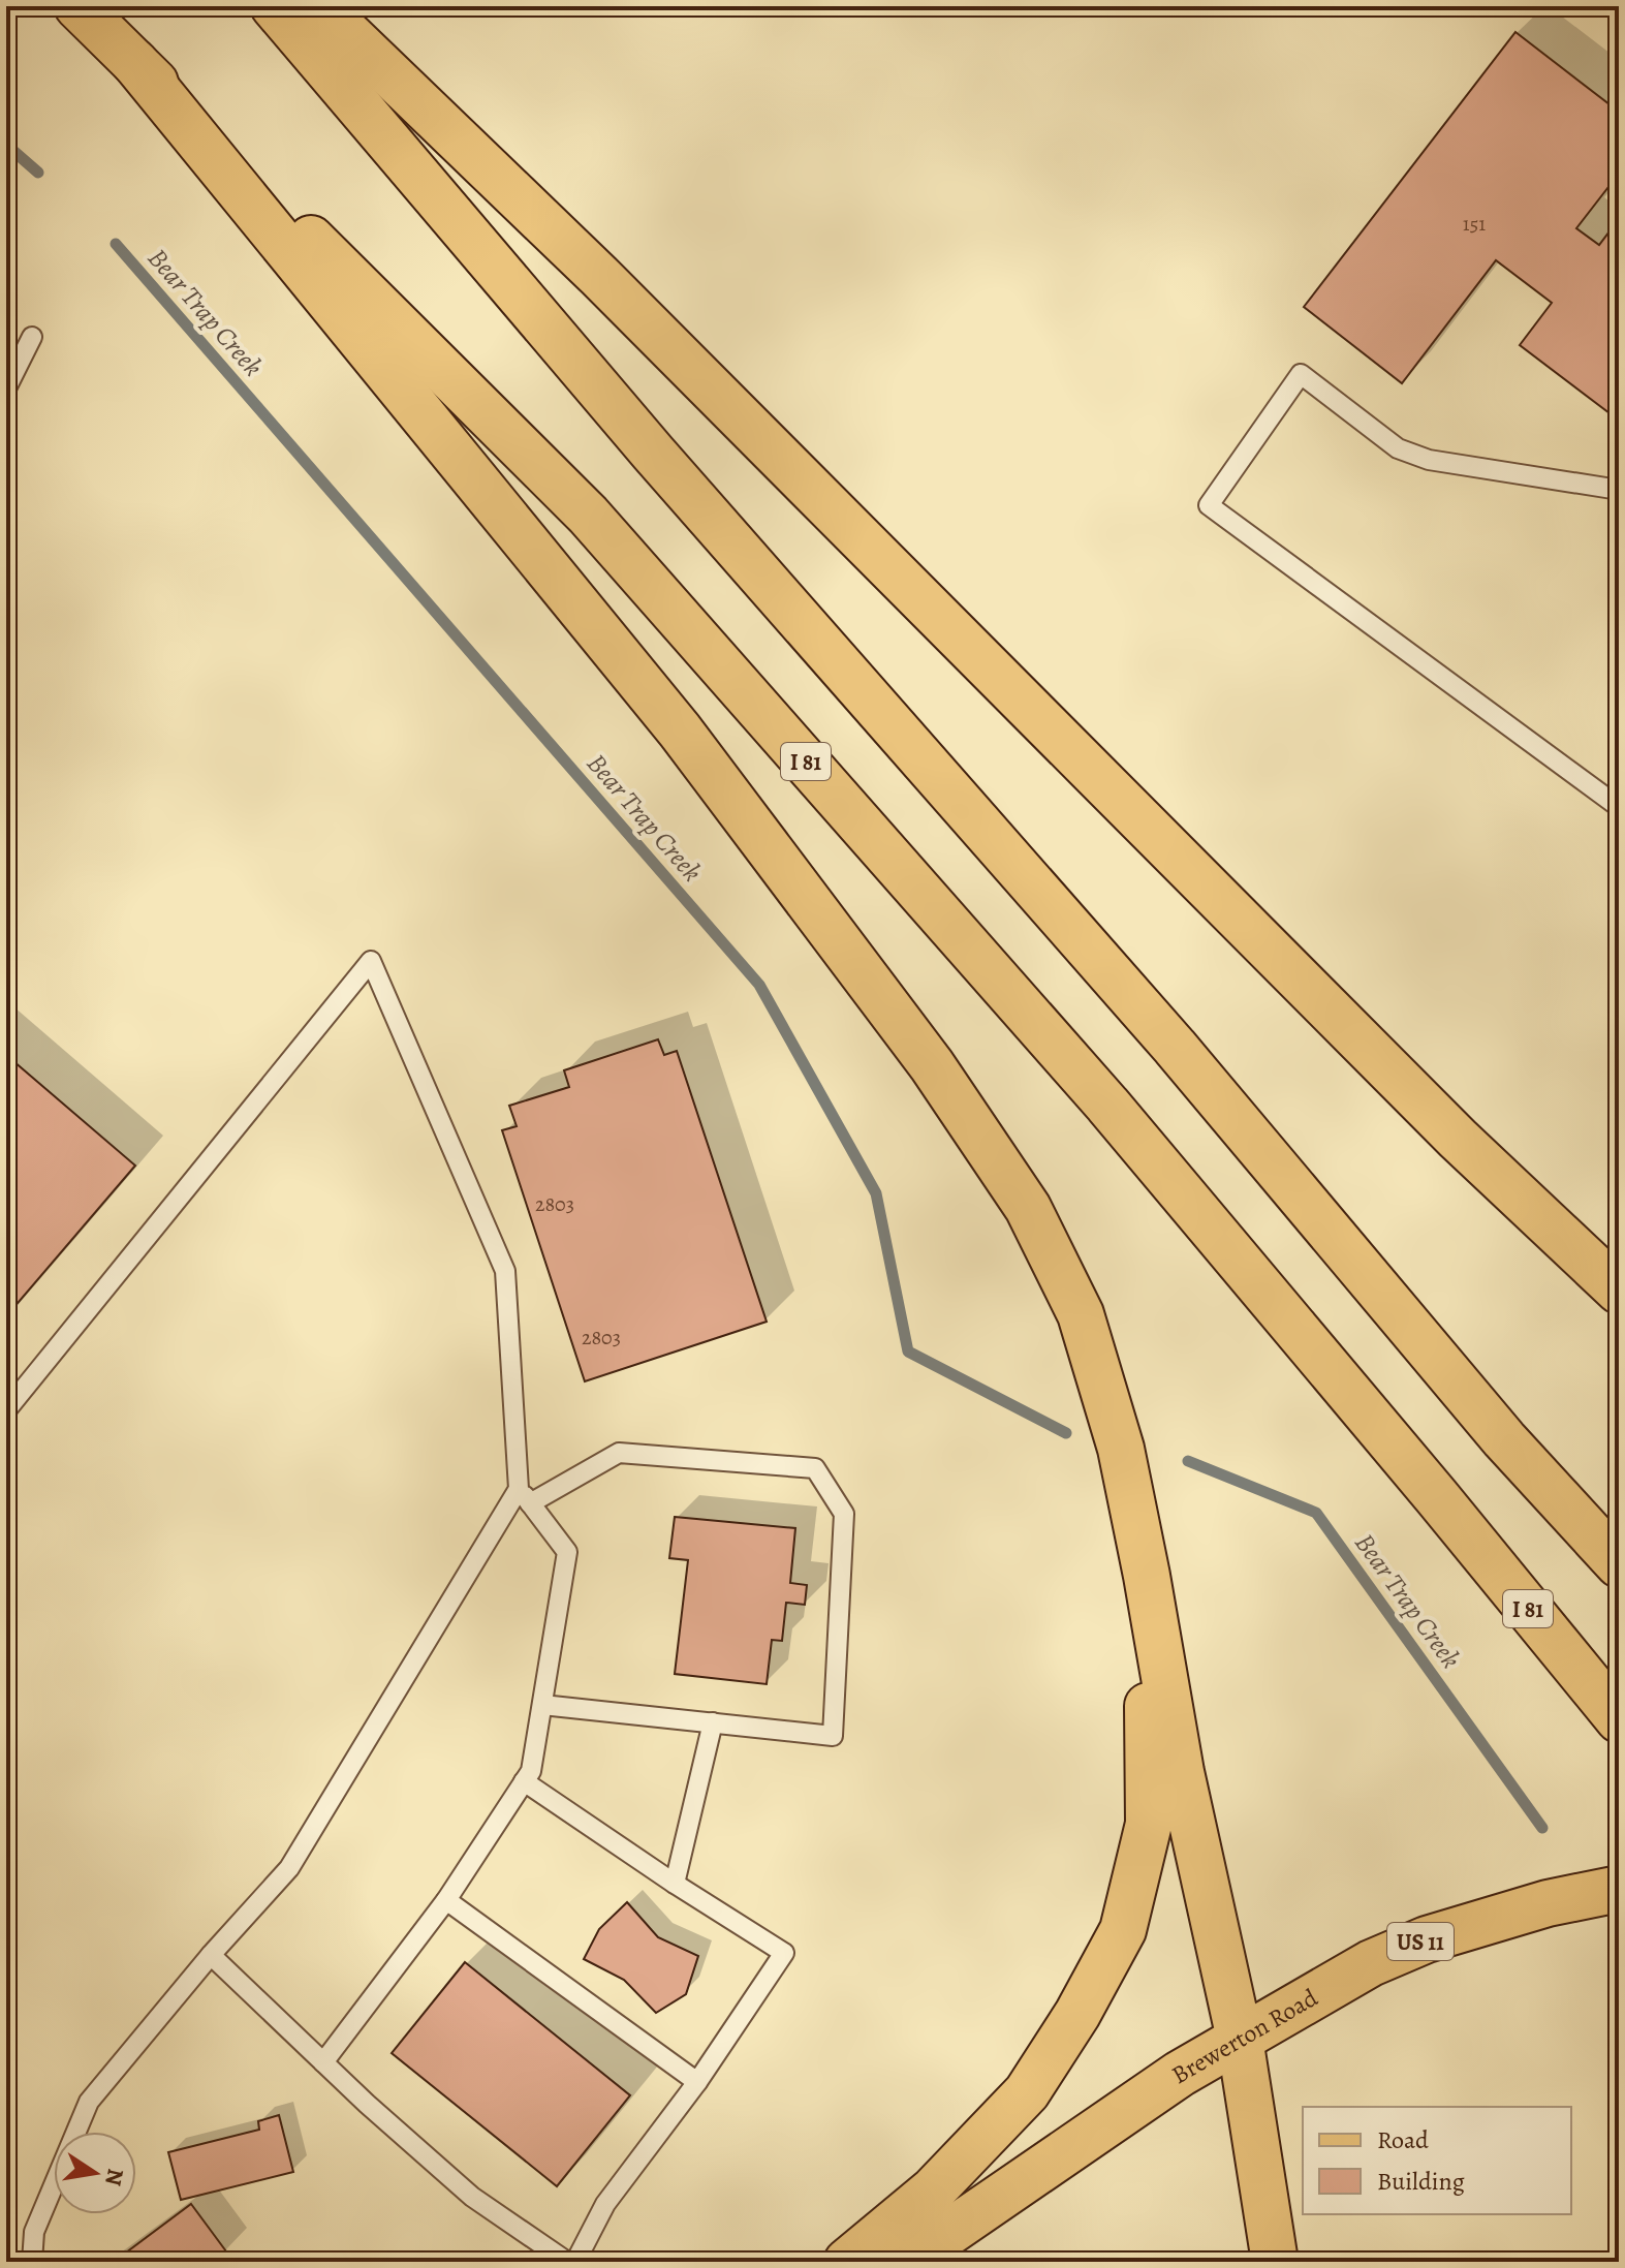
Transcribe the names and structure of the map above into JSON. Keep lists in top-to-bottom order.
{
  "streets": {
    "main road": ["I 81", "US 11", "Brewerton Road"]
  },
  "water": ["Bear Trap Creek"],
  "house_numbers": ["151", "2803", "2803"],
  "legend": ["Road", "Building"],
  "north": "right"
}
